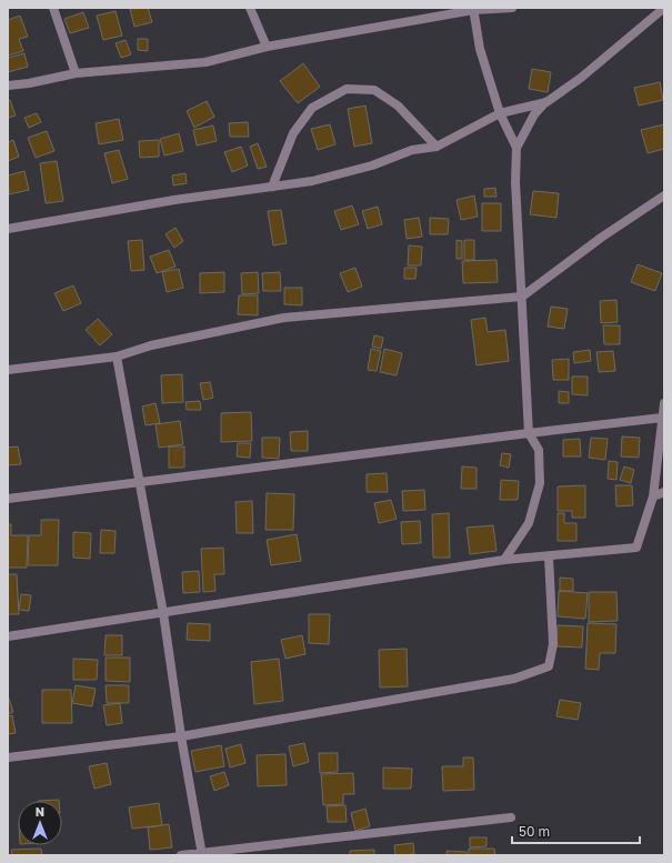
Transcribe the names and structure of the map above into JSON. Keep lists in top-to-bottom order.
{
  "scale_bar": "50 m",
  "north": "top"
}
